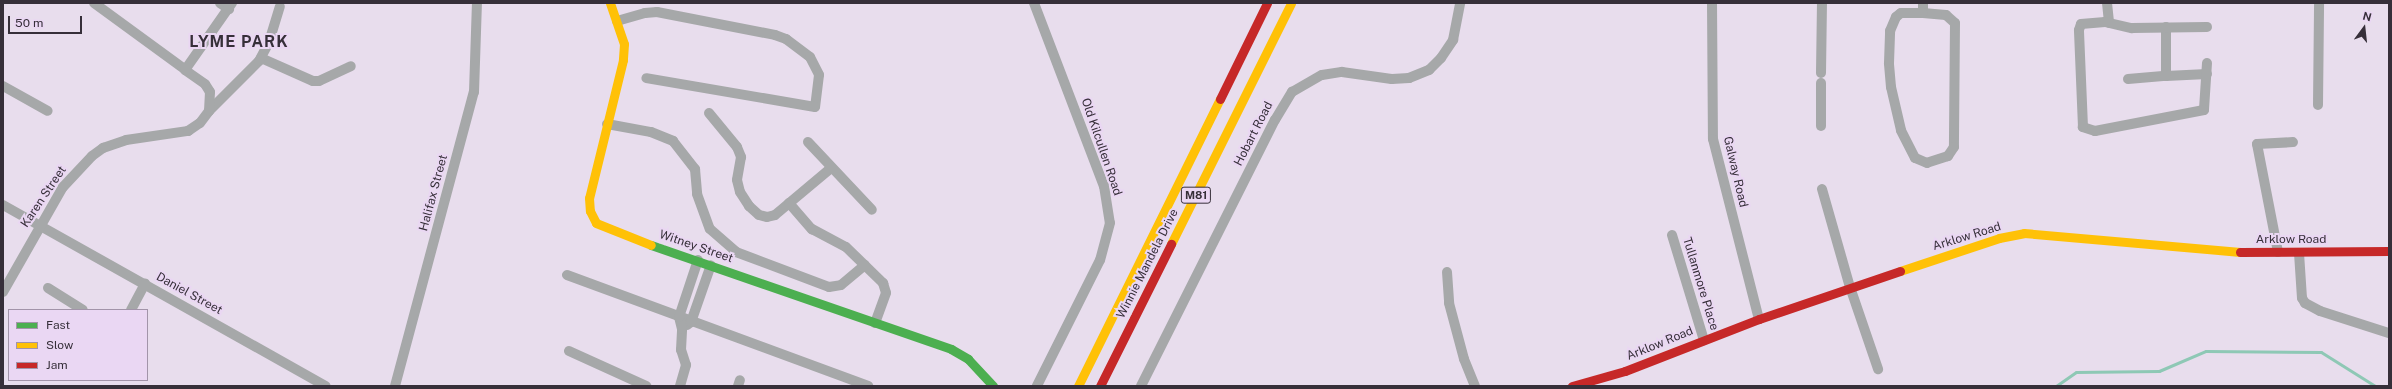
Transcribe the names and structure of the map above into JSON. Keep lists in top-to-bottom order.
{
  "streets": {
    "street": [
      "Hobart Road",
      "Old Kilcullen Road",
      "Galway Road",
      "Halifax Street",
      "M81",
      "Karen Street",
      "Arklow Road",
      "Witney Street",
      "Winnie Mandela Drive",
      "Tullanmore Place",
      "Daniel Street"
    ]
  },
  "crossings": [
    ["Galway Road", "Arklow Road"],
    ["Karen Street", "Daniel Street"],
    ["Arklow Road", "Tullanmore Place"]
  ],
  "districts": ["LYME PARK"],
  "legend": ["Fast", "Slow", "Jam"],
  "scale_bar": "50 m",
  "north": "top"
}
